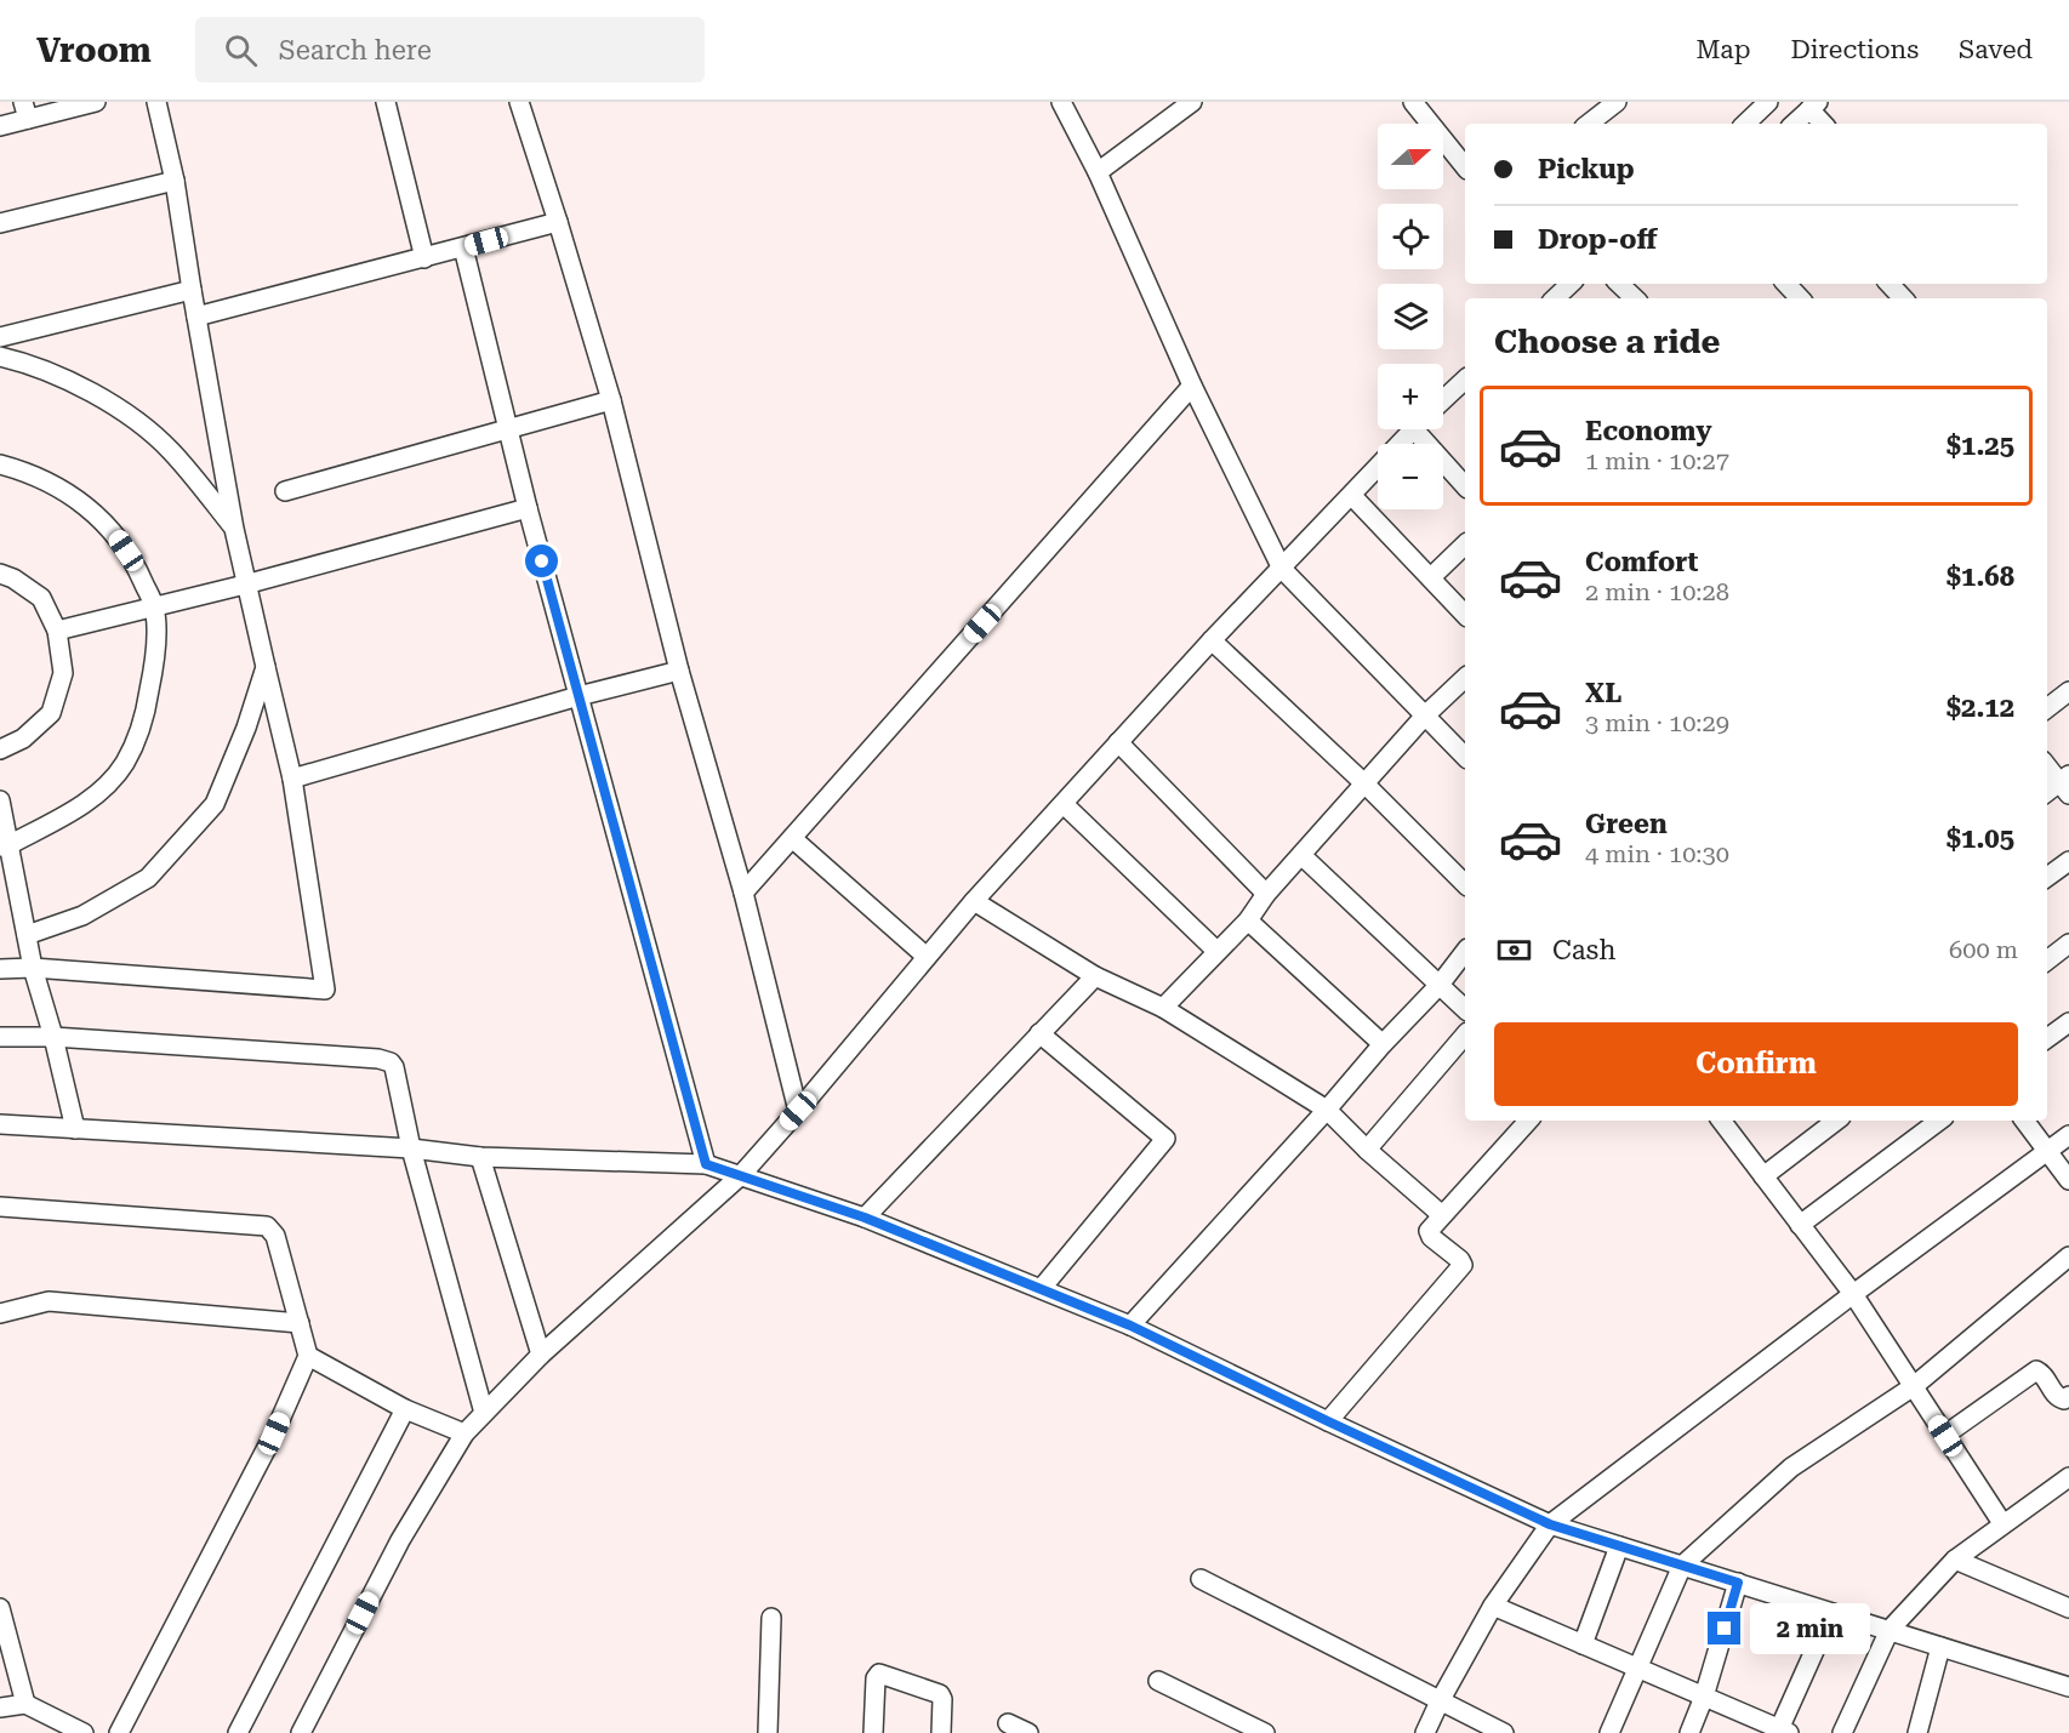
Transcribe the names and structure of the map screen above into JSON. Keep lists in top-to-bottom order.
{
  "north": "right",
  "page": {
    "header": "Vroom",
    "search": "Search here",
    "nav": ["Map", "Directions", "Saved"],
    "map_buttons": ["+", "−"],
    "banner": ["Pickup", "Drop-off"],
    "heading": "Choose a ride",
    "list": [
      {
        "name": "Economy",
        "note": "1 min · 10:27",
        "value": "$1.25"
      },
      {
        "name": "Comfort",
        "note": "2 min · 10:28",
        "value": "$1.68"
      },
      {
        "name": "XL",
        "note": "3 min · 10:29",
        "value": "$2.12"
      },
      {
        "name": "Green",
        "note": "4 min · 10:30",
        "value": "$1.05"
      }
    ],
    "pay": ["Cash", "600 m"],
    "buttons": "Confirm",
    "bubble": "2 min"
  }
}
